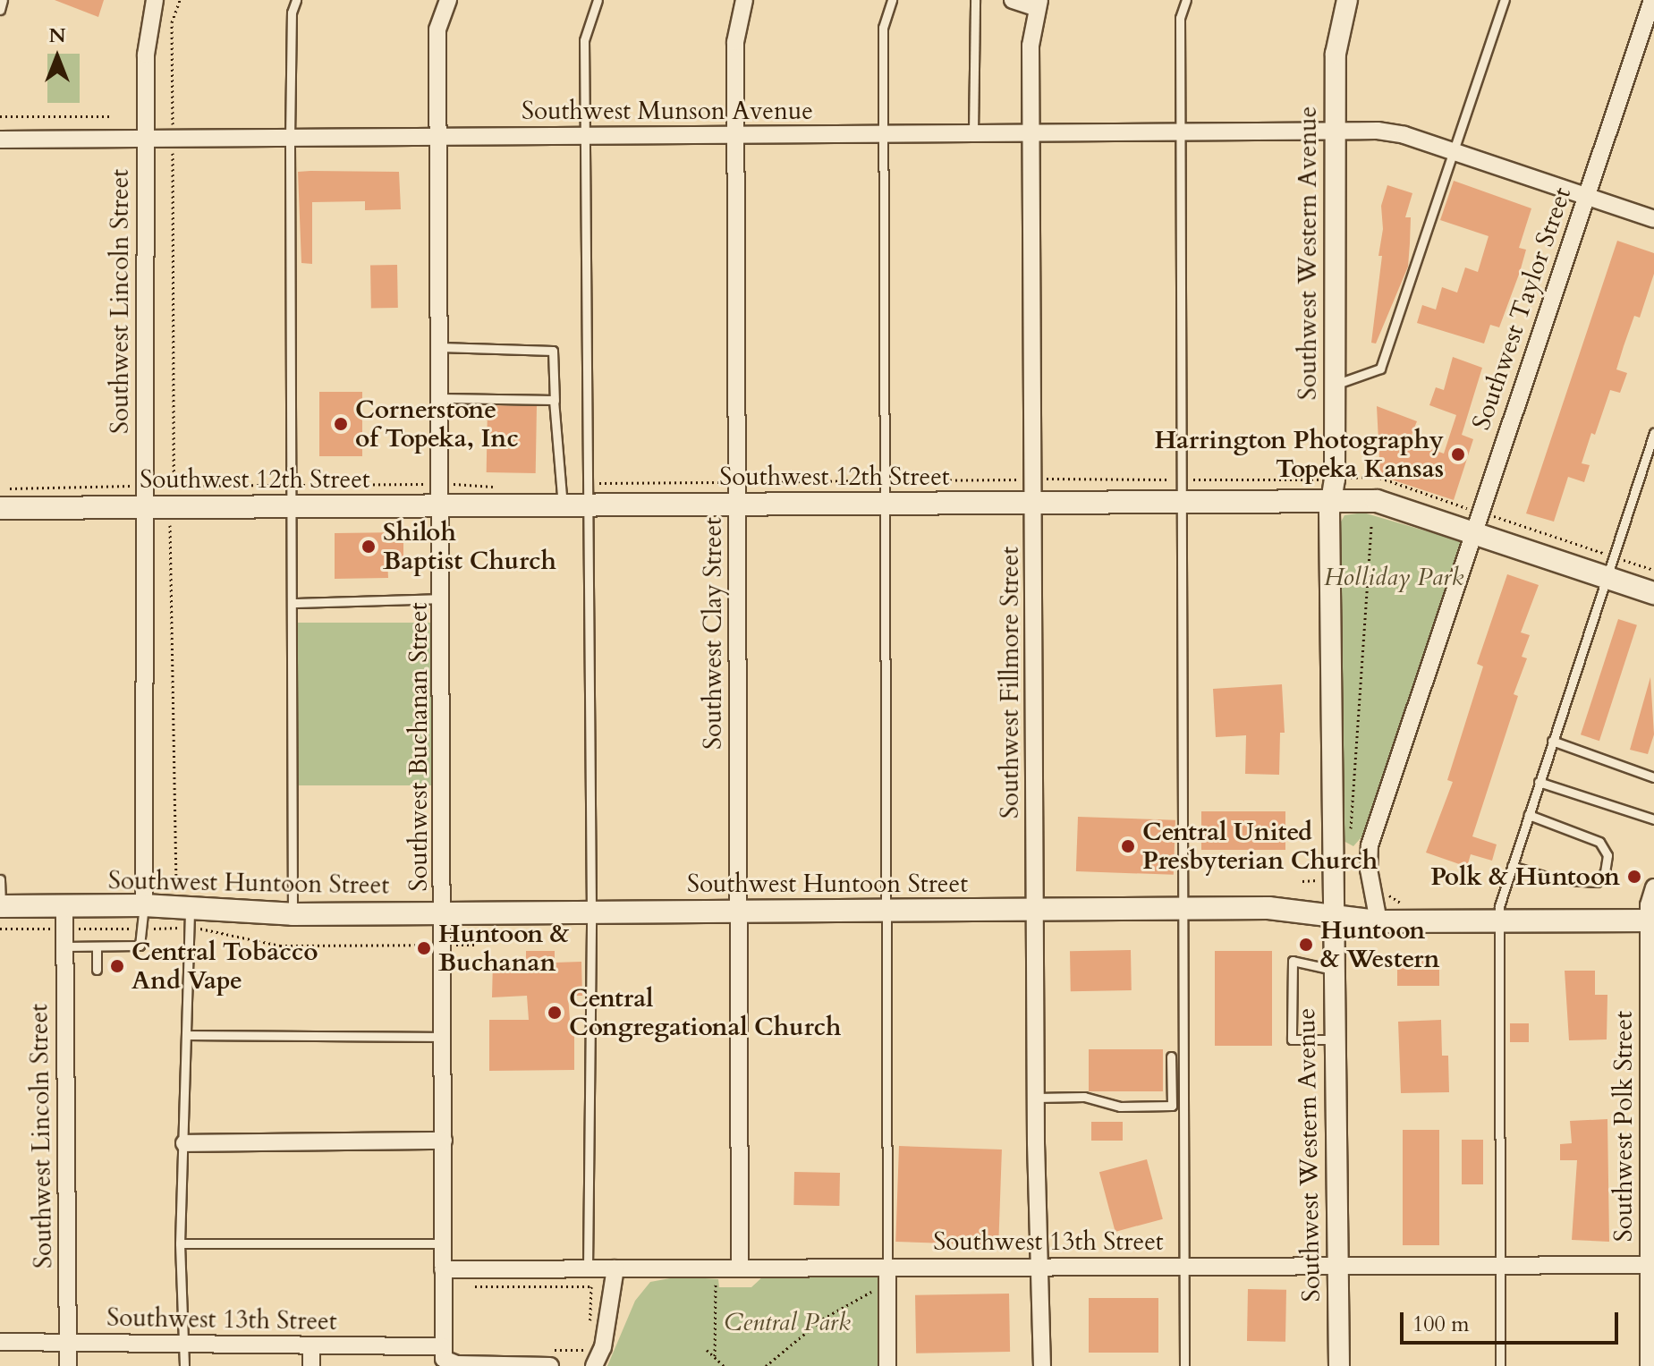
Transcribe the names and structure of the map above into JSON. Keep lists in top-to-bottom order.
{
  "streets": {
    "main road": ["Southwest 12th Street", "Southwest Huntoon Street"],
    "street": [
      "Southwest Munson Avenue",
      "Southwest Western Avenue",
      "Southwest Lincoln Street",
      "Southwest Taylor Street",
      "Southwest Clay Street",
      "Southwest Fillmore Street",
      "Southwest Buchanan Street",
      "Southwest Polk Street",
      "Southwest 13th Street"
    ]
  },
  "crossings": [
    ["Southwest Munson Avenue", "Southwest Western Avenue"],
    ["Southwest Munson Avenue", "Southwest Lincoln Street"],
    ["Southwest Munson Avenue", "Southwest Taylor Street"],
    ["Southwest Munson Avenue", "Southwest Clay Street"],
    ["Southwest Munson Avenue", "Southwest Fillmore Street"],
    ["Southwest Munson Avenue", "Southwest Buchanan Street"],
    ["Southwest Western Avenue", "Southwest 12th Street"],
    ["Southwest Western Avenue", "Southwest Huntoon Street"],
    ["Southwest Western Avenue", "Southwest 13th Street"],
    ["Southwest Lincoln Street", "Southwest 12th Street"],
    ["Southwest Lincoln Street", "Southwest Huntoon Street"],
    ["Southwest Lincoln Street", "Southwest 13th Street"],
    ["Southwest Taylor Street", "Southwest 12th Street"],
    ["Southwest Taylor Street", "Southwest Huntoon Street"],
    ["Southwest 12th Street", "Southwest Clay Street"],
    ["Southwest 12th Street", "Southwest Fillmore Street"],
    ["Southwest 12th Street", "Southwest Buchanan Street"],
    ["Southwest Clay Street", "Southwest Huntoon Street"],
    ["Southwest Clay Street", "Southwest 13th Street"],
    ["Southwest Fillmore Street", "Southwest Huntoon Street"],
    ["Southwest Fillmore Street", "Southwest 13th Street"],
    ["Southwest Buchanan Street", "Southwest Huntoon Street"],
    ["Southwest Buchanan Street", "Southwest 13th Street"],
    ["Southwest Huntoon Street", "Southwest Polk Street"],
    ["Southwest Polk Street", "Southwest 13th Street"]
  ],
  "parks": ["Holliday Park", "Central Park"],
  "places": [
    "Cornerstone of Topeka, Inc",
    "Harrington Photography Topeka Kansas",
    "Shiloh Baptist Church",
    "Central United Presbyterian Church",
    "Polk & Huntoon",
    "Huntoon & Western",
    "Huntoon & Buchanan",
    "Central Tobacco And Vape",
    "Central Congregational Church"
  ],
  "scale_bar": "100 m",
  "north": "top"
}
